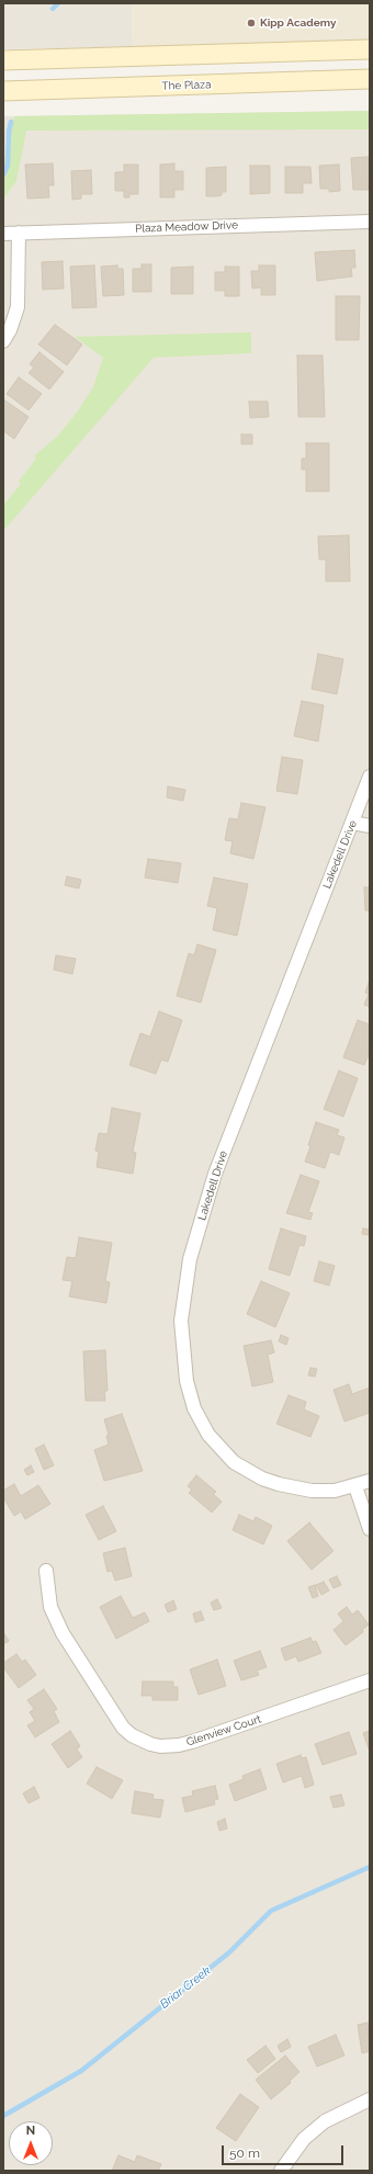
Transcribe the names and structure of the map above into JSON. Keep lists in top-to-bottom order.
{
  "streets": {
    "main road": ["The Plaza"],
    "street": ["Plaza Meadow Drive", "Lakedell Drive", "Glenview Court"]
  },
  "water": ["Briar Creek"],
  "places": ["Kipp Academy"],
  "scale_bar": "50 m",
  "north": "top"
}
